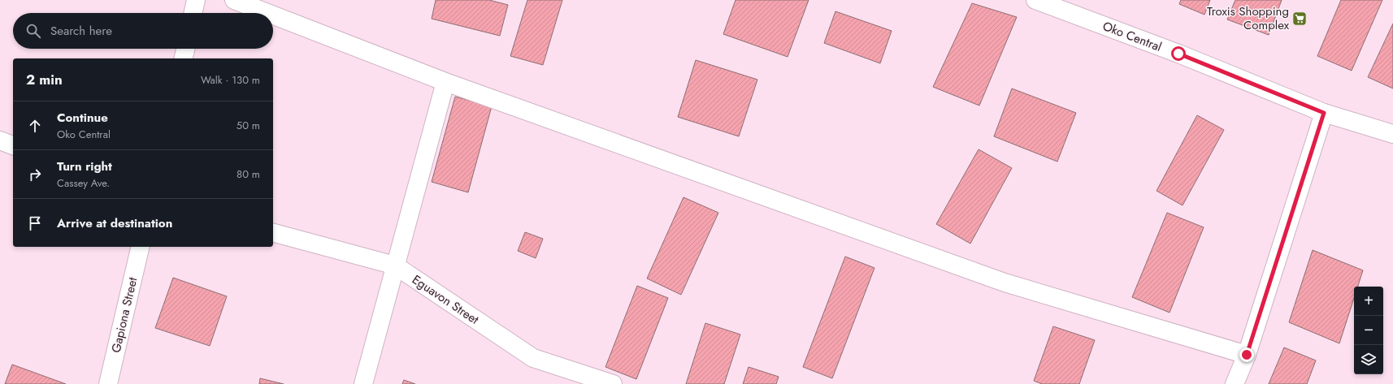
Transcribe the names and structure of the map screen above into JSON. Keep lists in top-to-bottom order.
{
  "streets": {
    "street": ["Oko Central", "Eguavon Street", "Gapiona Street"]
  },
  "places": {
    "supermarket": ["Troxis Shopping Complex"]
  },
  "page": {
    "search": "Search here",
    "heading": ["2 min", "Walk · 130 m"],
    "list": [
      ["Continue", "Oko Central", "50 m"],
      ["Turn right", "Cassey Ave.", "80 m"],
      "Arrive at destination"
    ],
    "map_buttons": ["+", "−"]
  }
}
